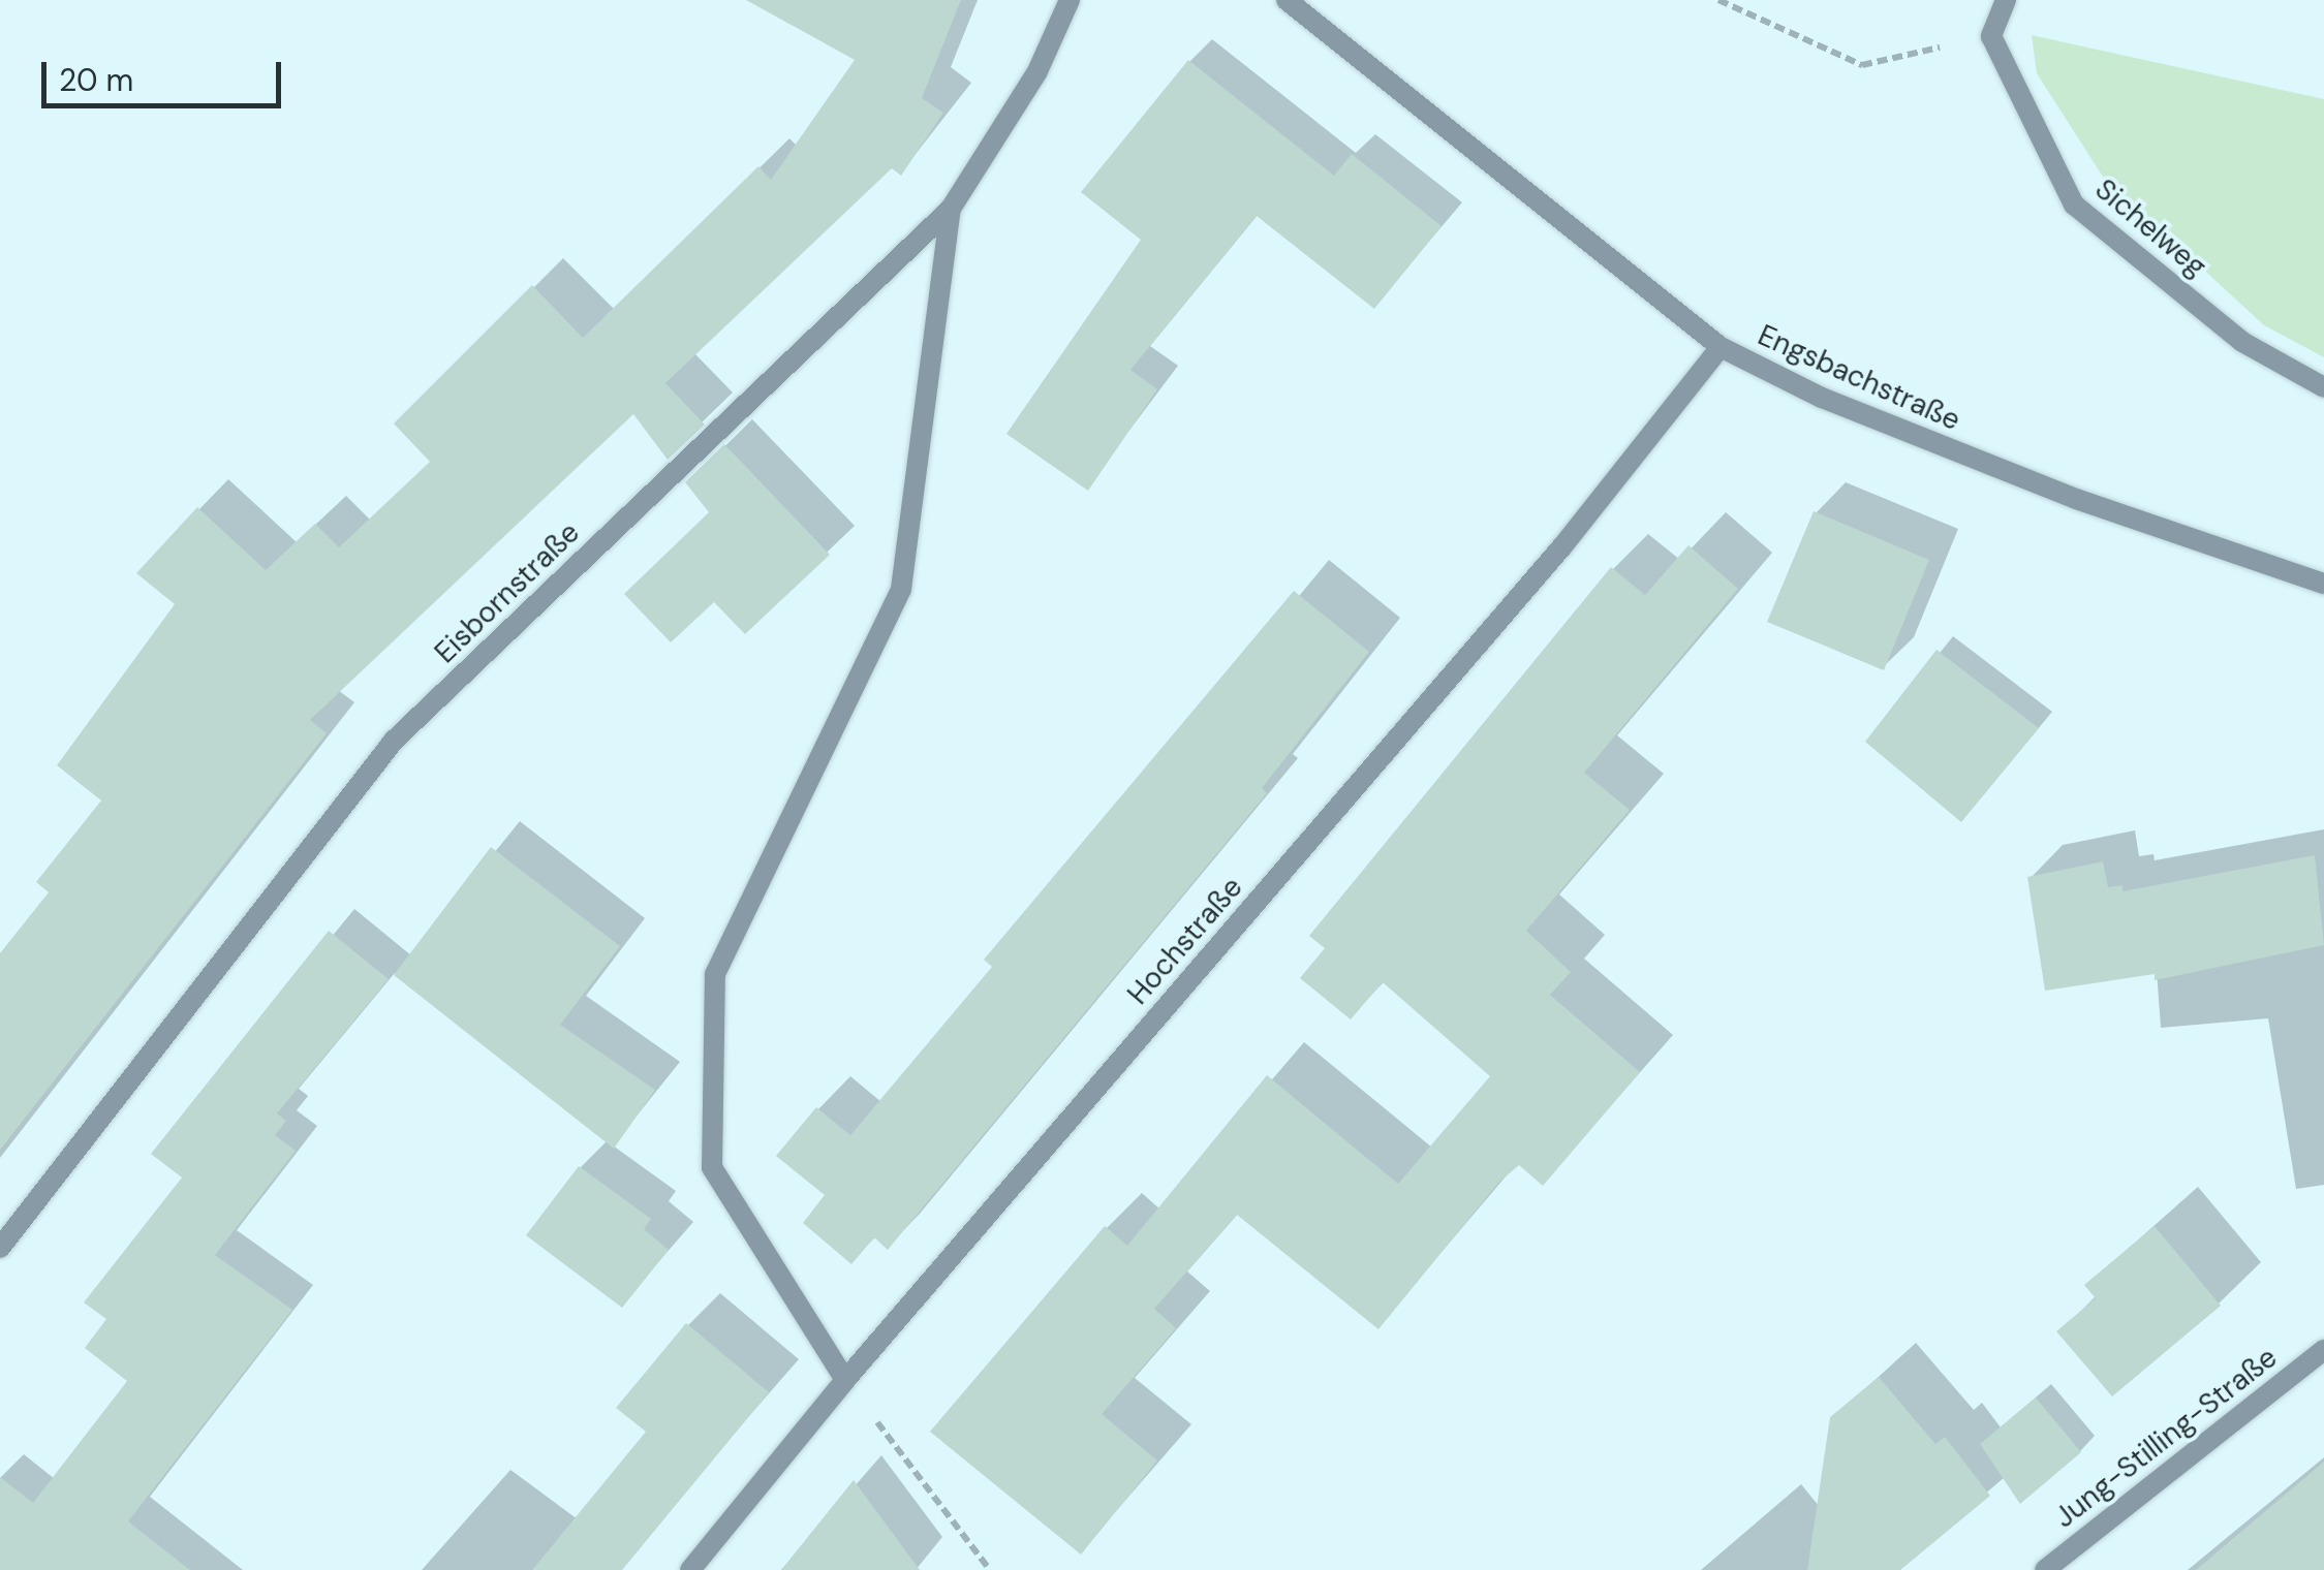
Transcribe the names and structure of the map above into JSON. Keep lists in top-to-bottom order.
{
  "streets": {
    "street": [
      "Sichelweg",
      "Engsbachstraße",
      "Eisbornstraße",
      "Hochstraße",
      "Jung-Stilling-Straße"
    ]
  },
  "crossings": [
    ["Engsbachstraße", "Hochstraße"]
  ],
  "scale_bar": "20 m"
}
